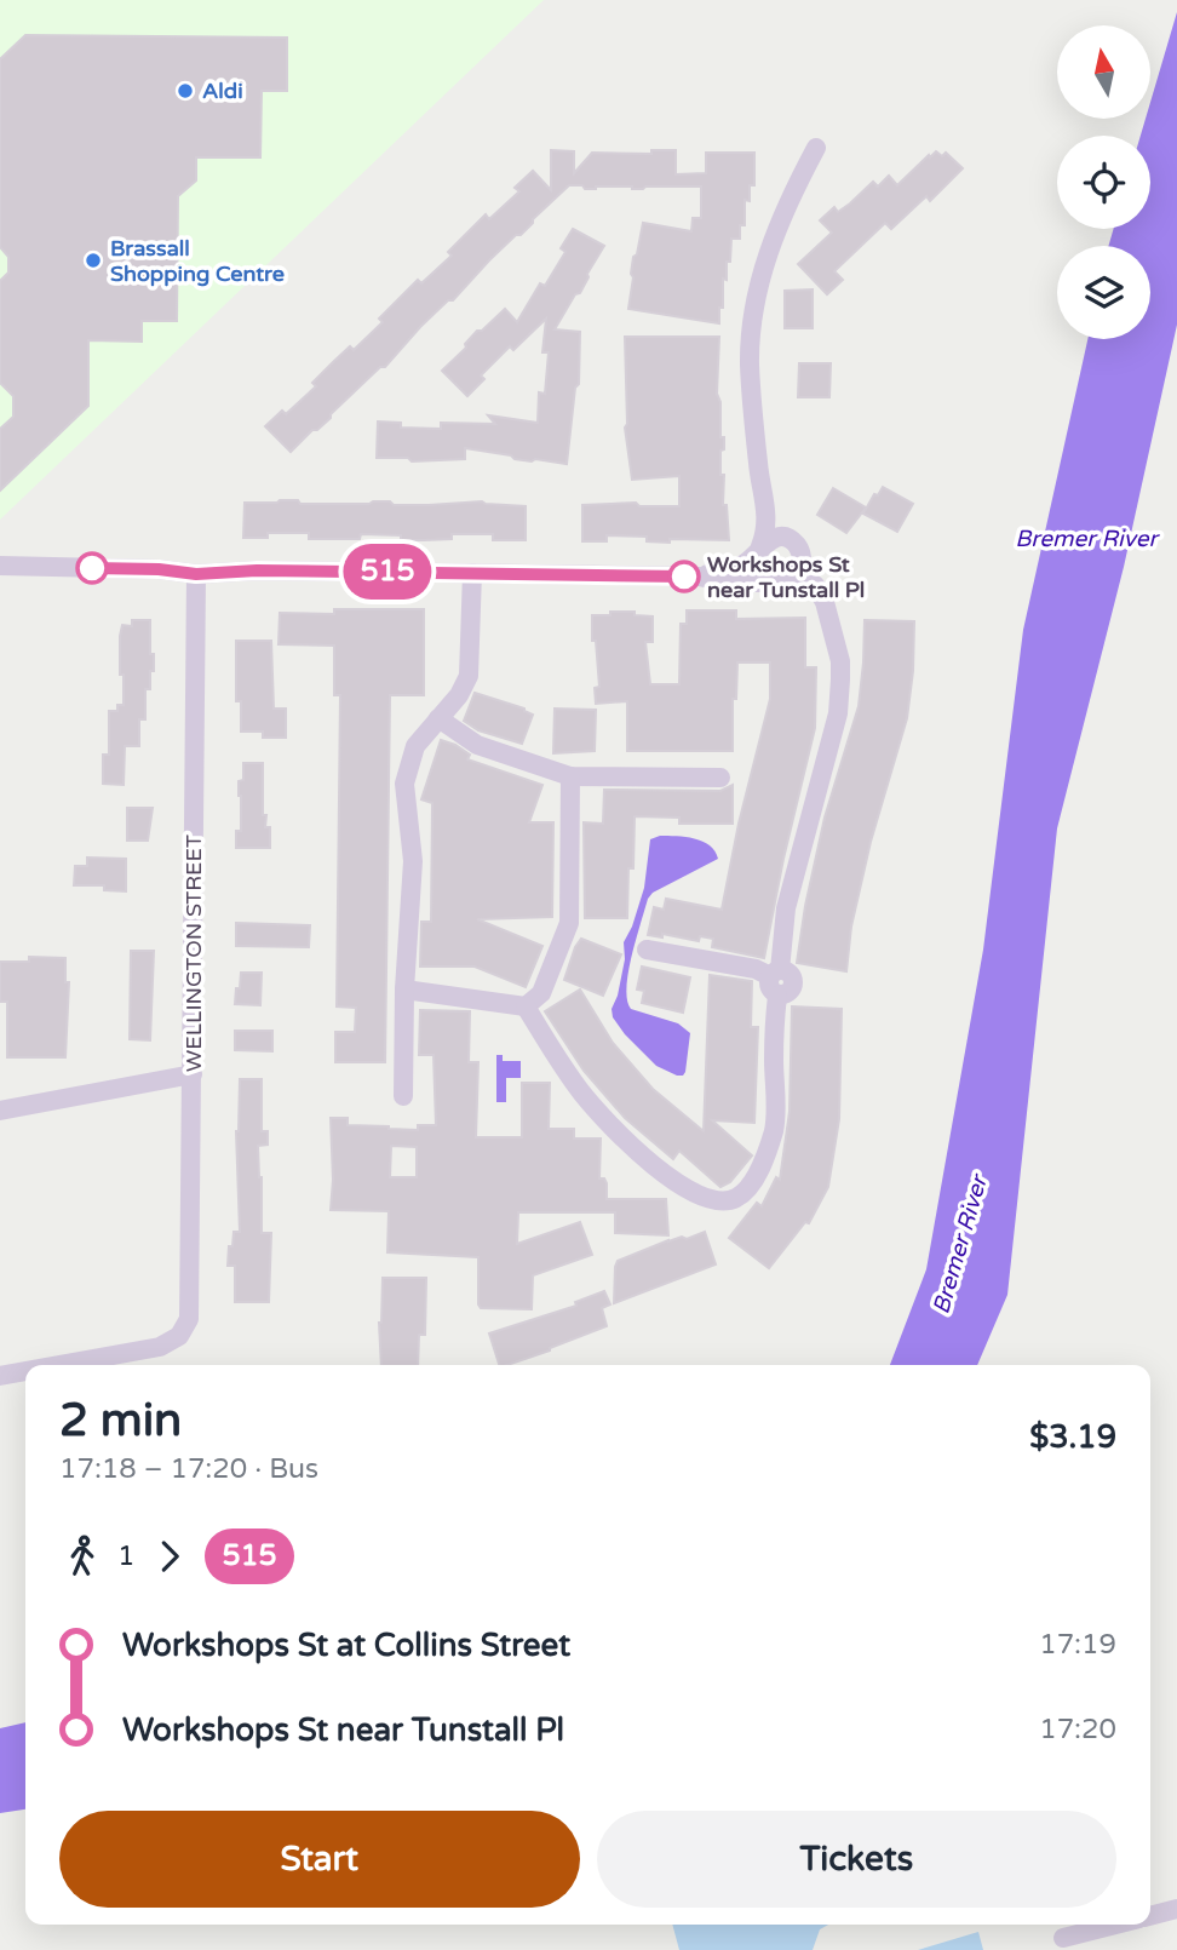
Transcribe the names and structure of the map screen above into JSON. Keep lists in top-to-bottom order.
{
  "streets": {
    "street": ["WELLINGTON STREET"]
  },
  "water": ["Bremer River"],
  "places": ["Aldi", "Brassall Shopping Centre", "Workshops St near Tunstall Pl"],
  "lines": ["bus line 515"],
  "north": "top",
  "page": {
    "on_map": "515",
    "heading": ["2 min", "17:18 – 17:20 · Bus", "$3.19"],
    "legs": ["1", "515"],
    "list": [
      {
        "name": "Workshops St at Collins Street",
        "value": "17:19"
      },
      {
        "name": "Workshops St near Tunstall Pl",
        "value": "17:20"
      }
    ],
    "buttons": ["Start", "Tickets"]
  }
}
